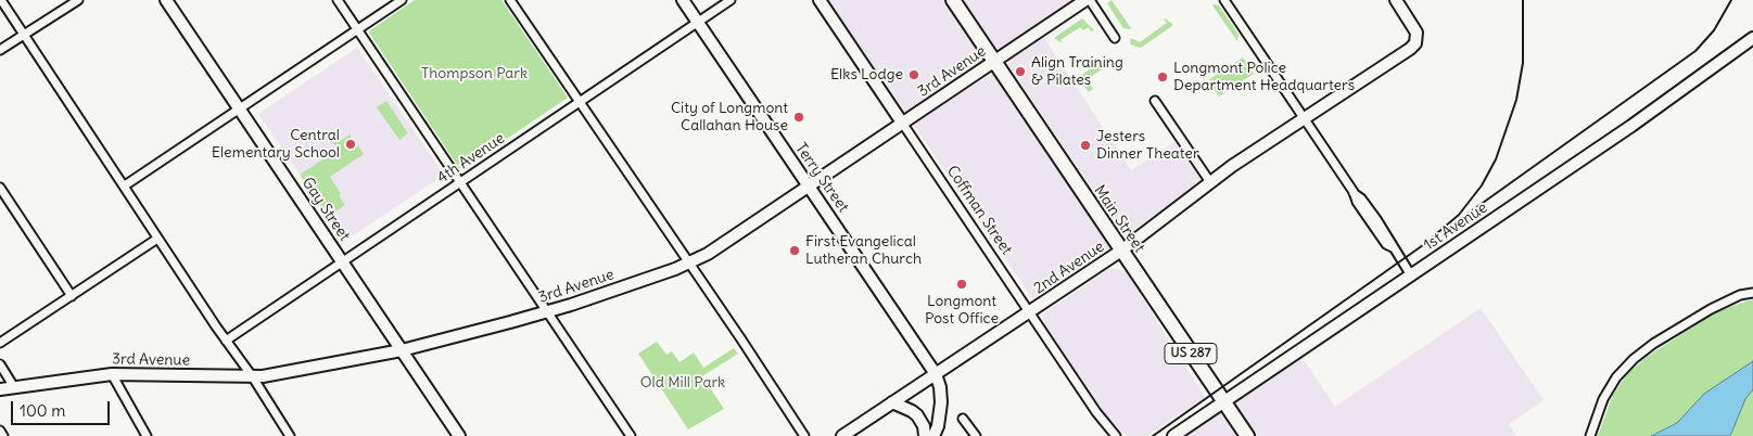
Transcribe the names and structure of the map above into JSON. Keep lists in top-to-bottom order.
{
  "streets": {
    "highway": ["Main Street", "US 287"],
    "street": [
      "3rd Avenue",
      "4th Avenue",
      "Terry Street",
      "Gay Street",
      "Coffman Street",
      "1st Avenue",
      "2nd Avenue"
    ]
  },
  "crossings": [
    ["3rd Avenue", "Terry Street"],
    ["3rd Avenue", "Gay Street"],
    ["3rd Avenue", "Coffman Street"],
    ["3rd Avenue", "Main Street"],
    ["4th Avenue", "Terry Street"],
    ["4th Avenue", "Gay Street"],
    ["Terry Street", "2nd Avenue"],
    ["Coffman Street", "2nd Avenue"],
    ["Main Street", "1st Avenue"],
    ["Main Street", "2nd Avenue"],
    ["Main Street", "US 287"],
    ["1st Avenue", "US 287"]
  ],
  "parks": ["Thompson Park", "Old Mill Park"],
  "places": [
    "Align Training & Pilates",
    "Elks Lodge",
    "Longmont Police Department Headquarters",
    "City of Longmont Callahan House",
    "Central Elementary School",
    "Jesters Dinner Theater",
    "First Evangelical Lutheran Church",
    "Longmont Post Office"
  ],
  "scale_bar": "100 m"
}
